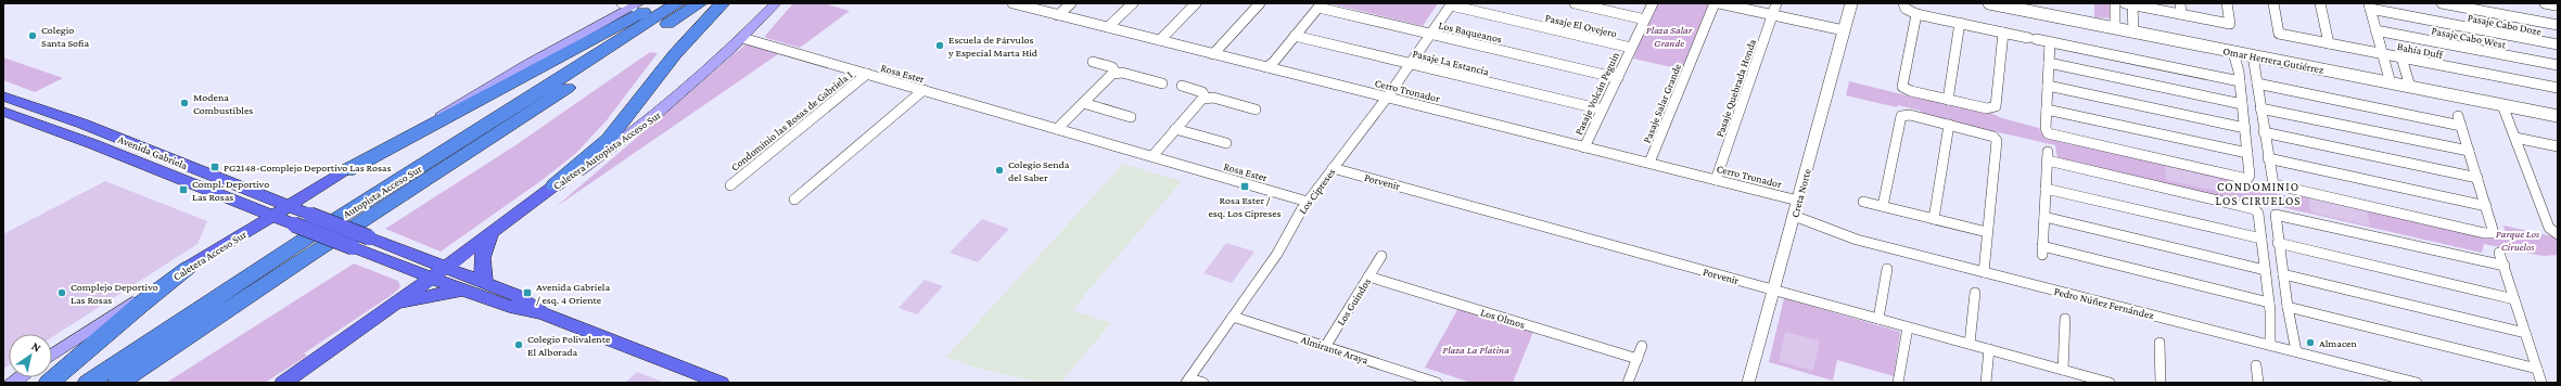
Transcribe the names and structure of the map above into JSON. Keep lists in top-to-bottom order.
{
  "streets": {
    "highway": ["Autopista Acceso Sur"],
    "main road": ["Caletera Autopista Acceso Sur", "Avenida Gabriela", "Caletera Acceso Sur"],
    "street": [
      "Pasaje Cabo Doze",
      "Pasaje El Ovejero",
      "Los Baqueanos",
      "Pasaje Cabo West",
      "Bahía Duff",
      "Omar Herrera Gutiérrez",
      "Pasaje La Estancia",
      "Rosa Ester",
      "Pasaje Quebrada Honda",
      "Cerro Tronador",
      "Pasaje Volcán Peguin",
      "Pasaje Salar Grande",
      "Condominio las Rosas de Gabriela 1",
      "Porvenir",
      "Los Cipreses",
      "Creta Norte",
      "Los Guindos",
      "Pedro Núñez Fernández",
      "Los Olmos",
      "Almirante Araya"
    ]
  },
  "crossings": [
    ["Pasaje El Ovejero", "Pasaje Volcán Peguin"],
    ["Pasaje El Ovejero", "Los Cipreses"],
    ["Los Baqueanos", "Pasaje Volcán Peguin"],
    ["Los Baqueanos", "Los Cipreses"],
    ["Pasaje La Estancia", "Pasaje Volcán Peguin"],
    ["Pasaje La Estancia", "Los Cipreses"],
    ["Rosa Ester", "Condominio las Rosas de Gabriela 1"],
    ["Rosa Ester", "Caletera Autopista Acceso Sur"],
    ["Rosa Ester", "Los Cipreses"],
    ["Pasaje Quebrada Honda", "Cerro Tronador"],
    ["Cerro Tronador", "Pasaje Volcán Peguin"],
    ["Cerro Tronador", "Pasaje Salar Grande"],
    ["Cerro Tronador", "Los Cipreses"],
    ["Cerro Tronador", "Creta Norte"],
    ["Caletera Autopista Acceso Sur", "Avenida Gabriela"],
    ["Avenida Gabriela", "Caletera Acceso Sur"],
    ["Porvenir", "Los Cipreses"],
    ["Porvenir", "Creta Norte"],
    ["Los Cipreses", "Almirante Araya"],
    ["Creta Norte", "Pedro Núñez Fernández"],
    ["Los Guindos", "Los Olmos"],
    ["Los Guindos", "Almirante Araya"]
  ],
  "districts": ["CONDOMINIO LOS CIRUELOS"],
  "parks": ["Plaza Salar Grande", "Parque Los Ciruelos", "Plaza La Platina"],
  "places": {
    "other": [
      "Colegio Santa Sofia",
      "Escuela de Párvulos y Especial Marta Hid",
      "Modena Combustibles",
      "Colegio Senda del Saber",
      "Complejo Deportivo Las Rosas",
      "Almacen",
      "Colegio Polivalente El Alborada"
    ],
    "transit": [
      "PG2148-Complejo Deportivo Las Rosas",
      "Rosa Ester / esq. Los Cipreses",
      "Compl. Deportivo Las Rosas",
      "Avenida Gabriela / esq. 4 Oriente"
    ]
  },
  "north": "top right"
}
